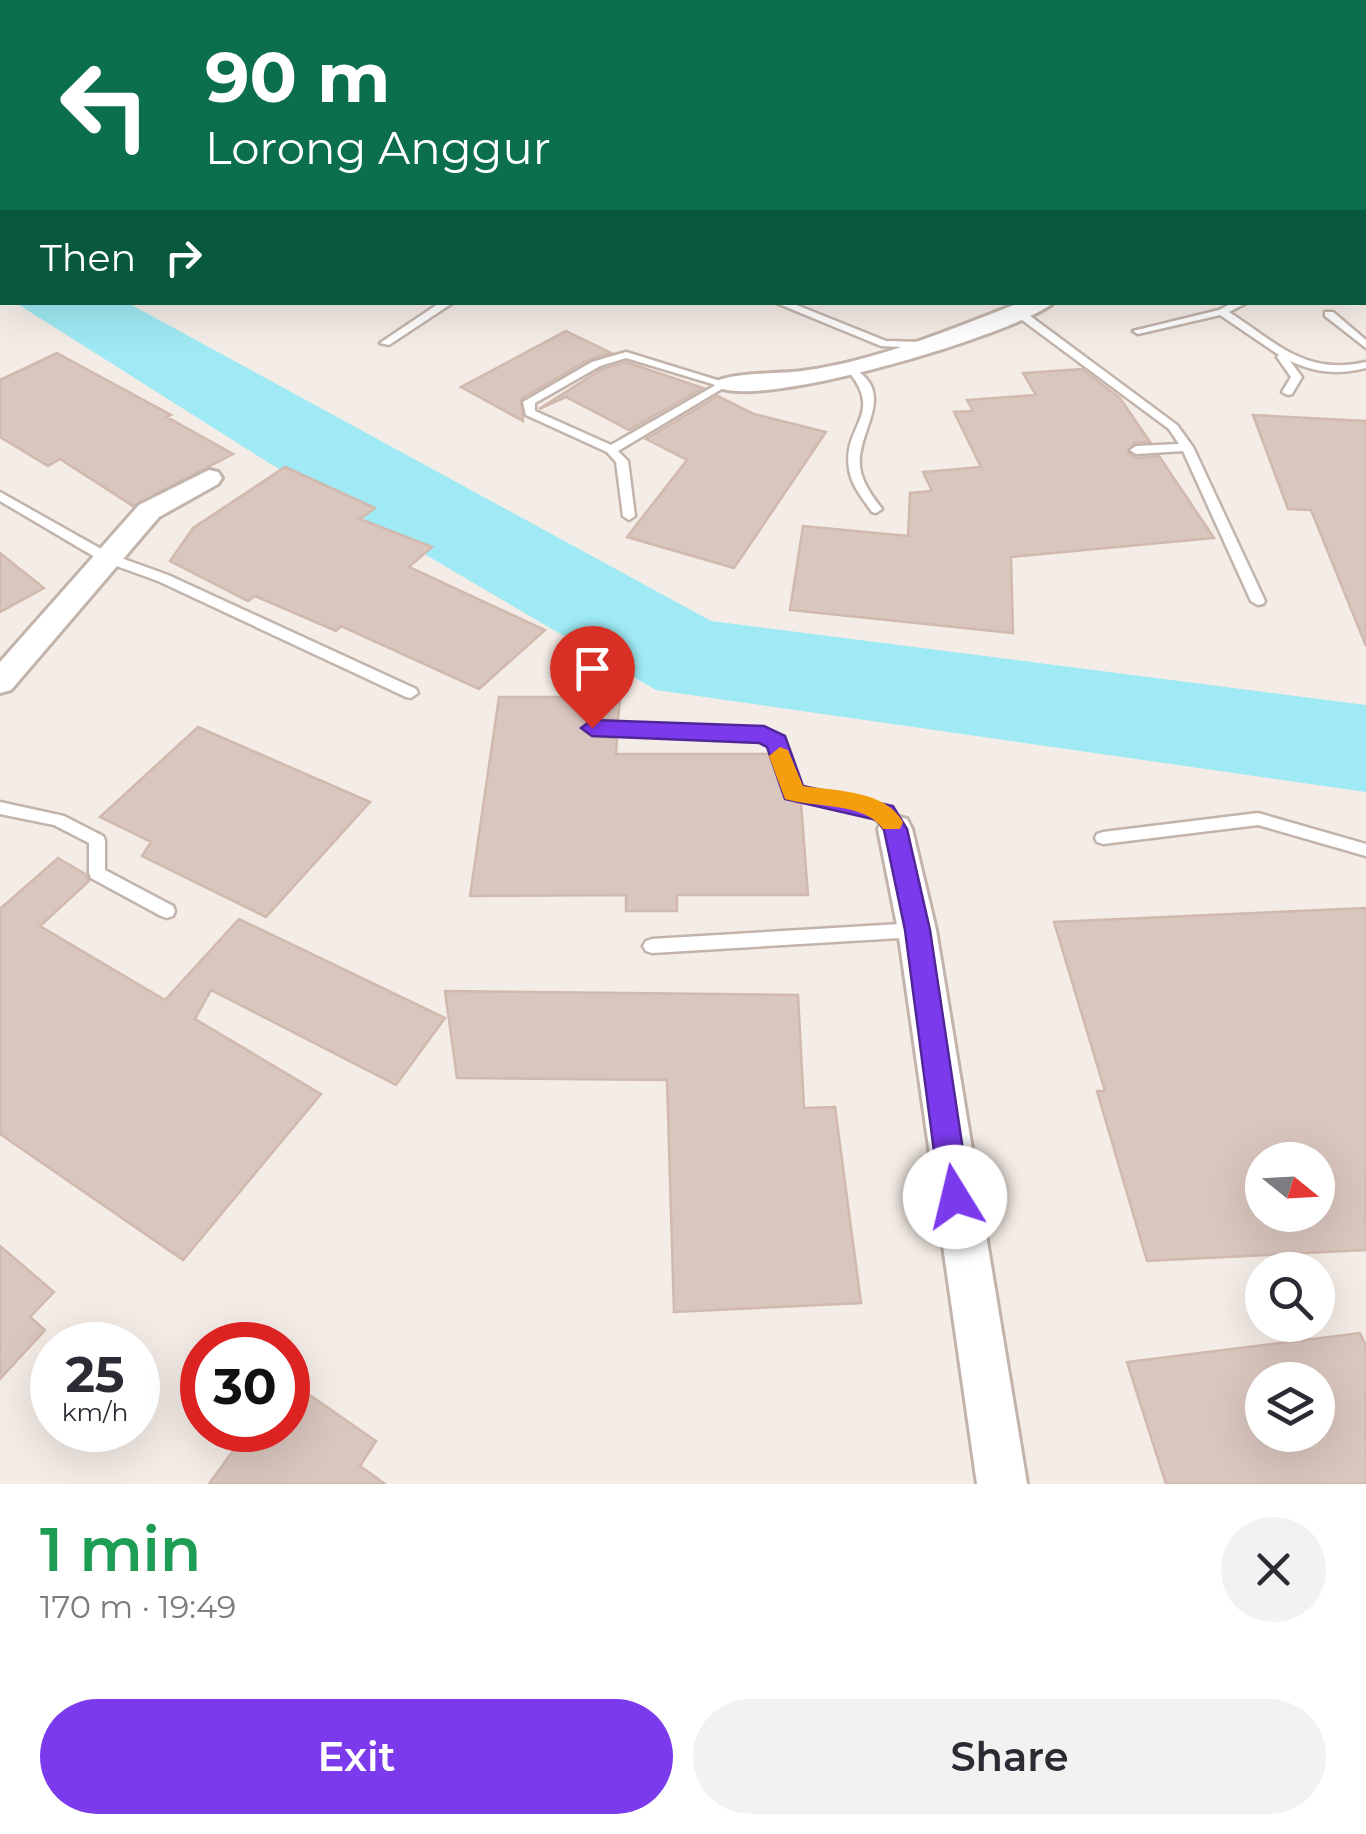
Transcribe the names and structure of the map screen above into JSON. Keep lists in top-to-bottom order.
{
  "north": "right",
  "page": {
    "turn": ["90 m", "Lorong Anggur"],
    "then": "Then",
    "speed": "25 km/h",
    "limit": "30",
    "heading": ["1 min", "170 m · 19:49"],
    "buttons": ["Exit", "Share"]
  }
}
